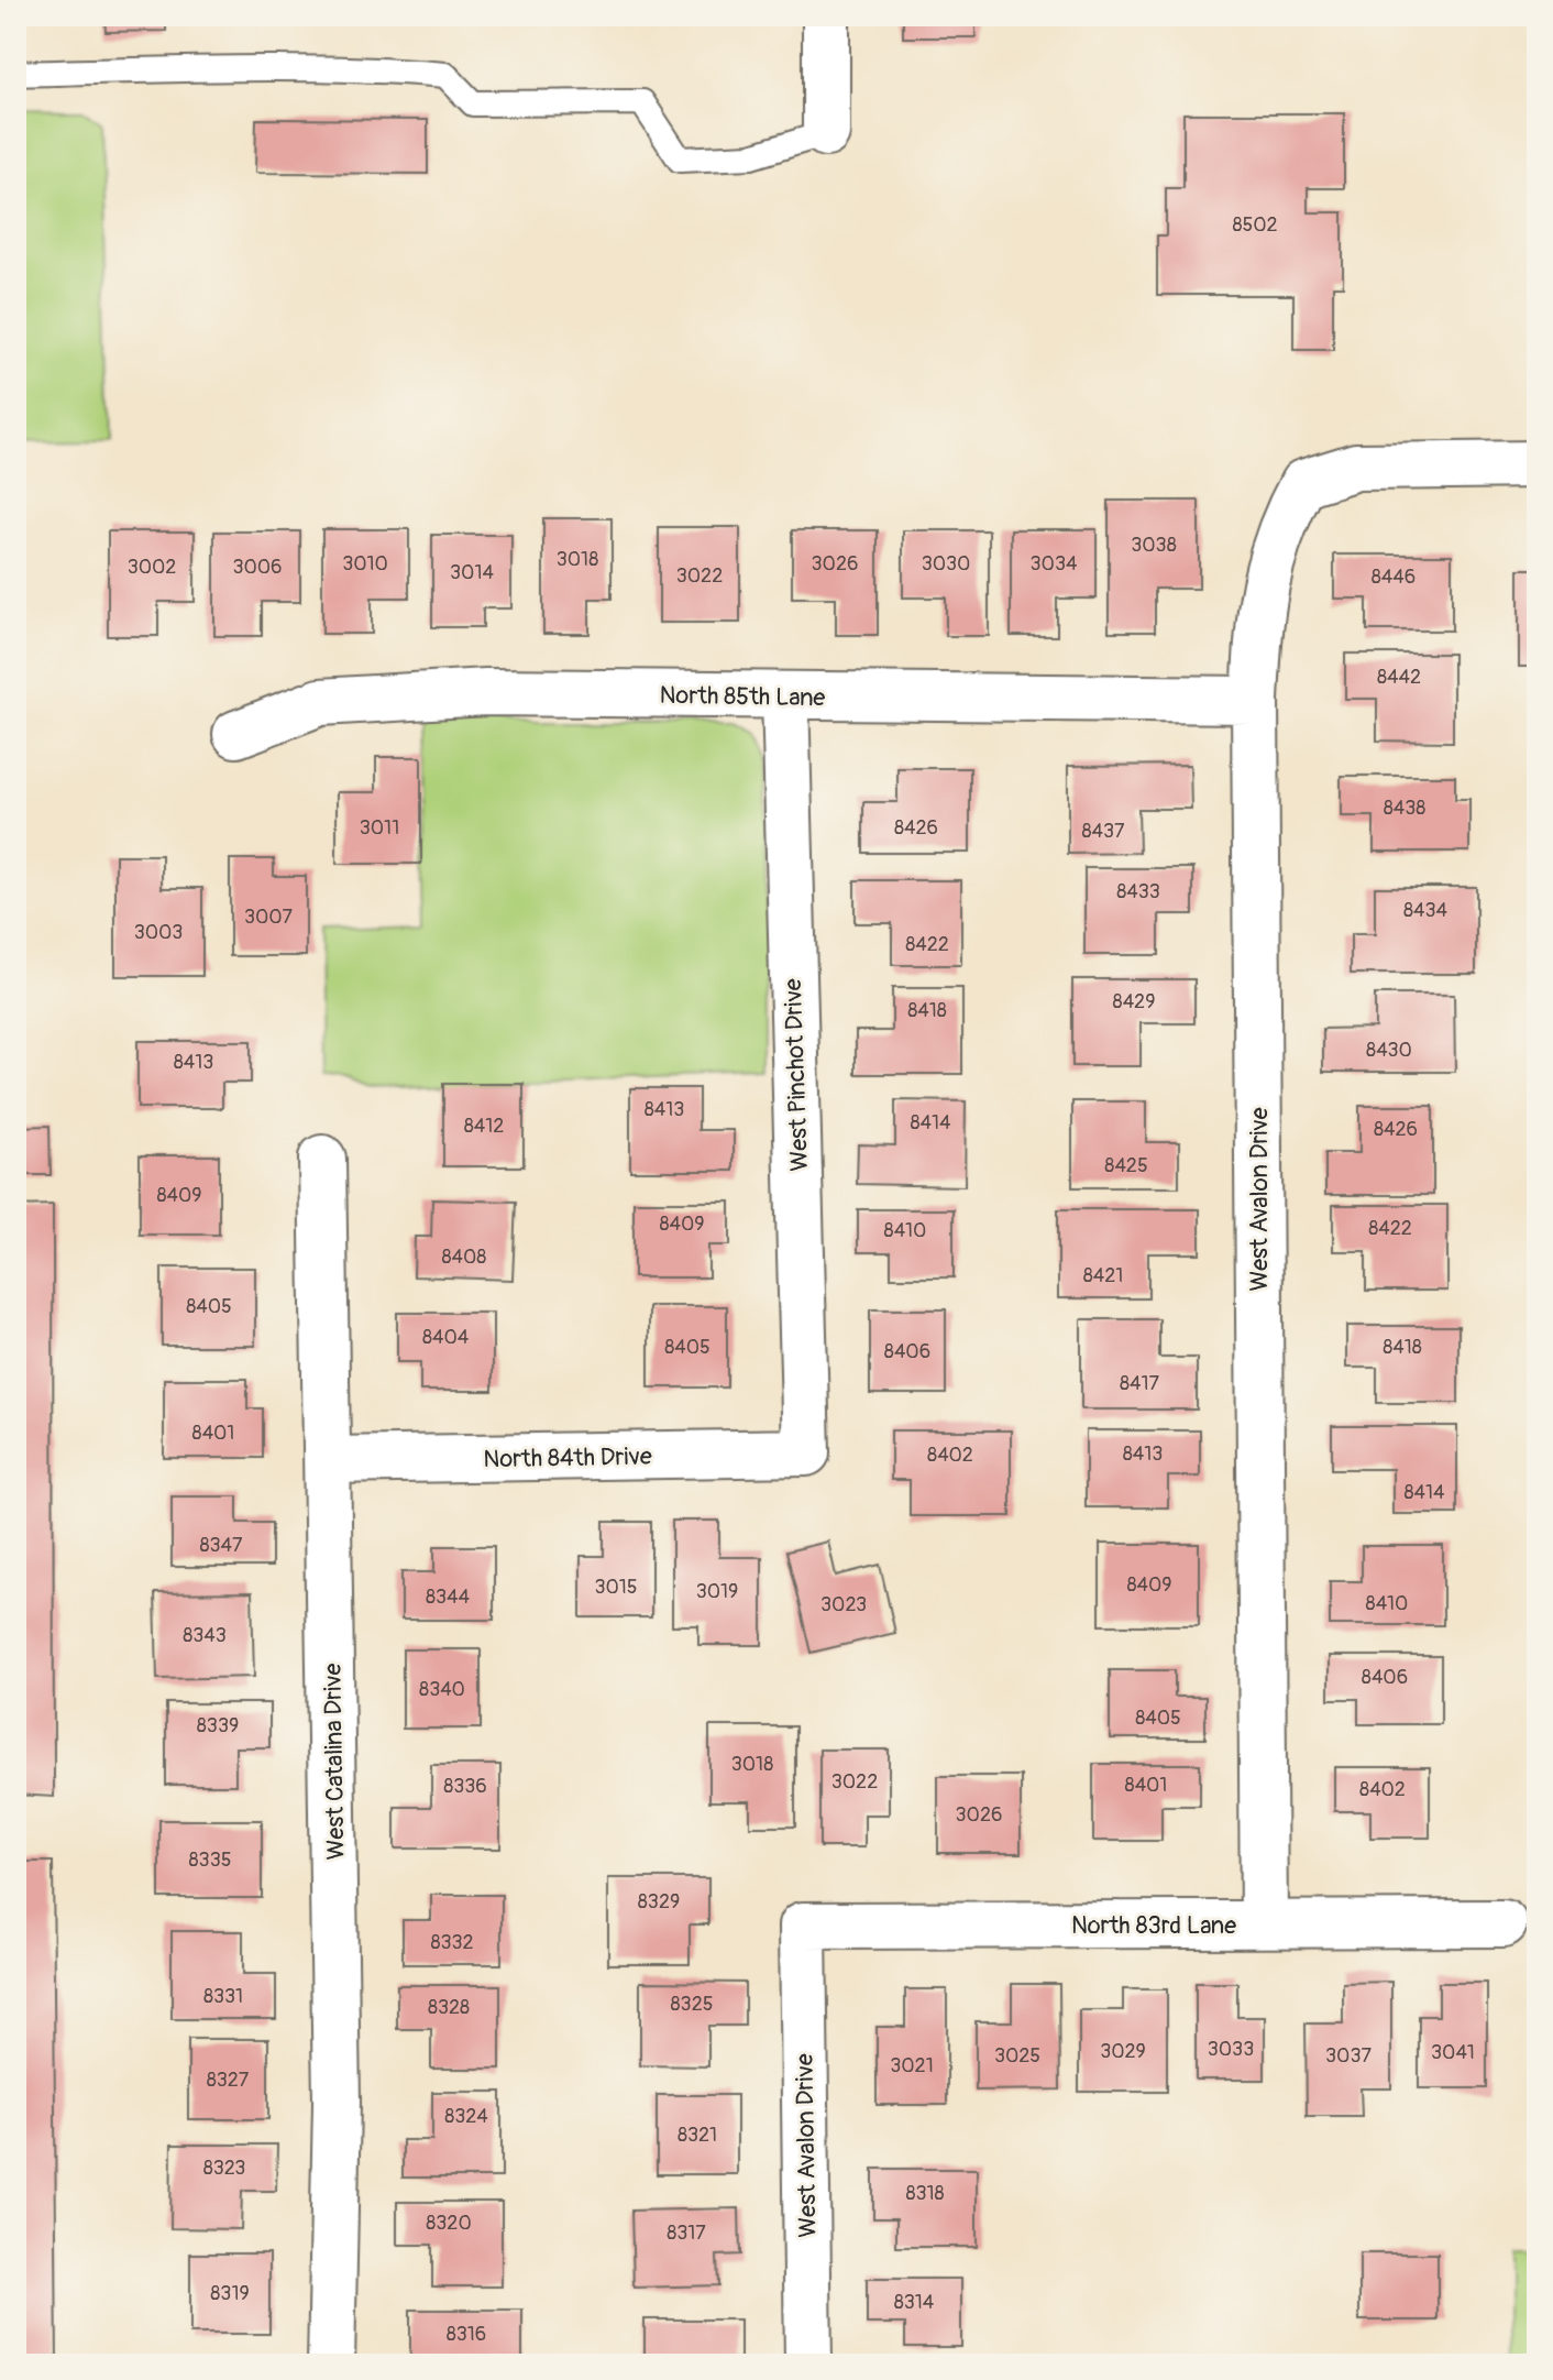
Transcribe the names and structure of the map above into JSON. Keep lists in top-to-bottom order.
{
  "streets": {
    "street": [
      "North 85th Lane",
      "West Pinchot Drive",
      "West Avalon Drive",
      "North 84th Drive",
      "West Catalina Drive",
      "North 83rd Lane"
    ]
  },
  "crossings": [
    ["North 85th Lane", "West Pinchot Drive"],
    ["North 85th Lane", "West Avalon Drive"],
    ["West Pinchot Drive", "North 84th Drive"],
    ["West Avalon Drive", "North 83rd Lane"],
    ["North 84th Drive", "West Catalina Drive"]
  ],
  "house_numbers": [
    "8502",
    "3038",
    "3018",
    "3010",
    "3026",
    "3030",
    "3034",
    "3002",
    "3006",
    "3014",
    "3022",
    "8446",
    "8442",
    "8438",
    "3011",
    "8426",
    "8437",
    "8433",
    "8434",
    "3007",
    "3003",
    "8422",
    "8429",
    "8418",
    "8430",
    "8413",
    "8413",
    "8414",
    "8412",
    "8426",
    "8425",
    "8409",
    "8409",
    "8422",
    "8410",
    "8408",
    "8421",
    "8405",
    "8404",
    "8405",
    "8418",
    "8406",
    "8417",
    "8401",
    "8413",
    "8402",
    "8414",
    "8347",
    "8409",
    "3015",
    "3019",
    "8344",
    "8410",
    "3023",
    "8343",
    "8406",
    "8340",
    "8405",
    "8339",
    "3018",
    "3022",
    "8401",
    "8336",
    "8402",
    "3026",
    "8335",
    "8329",
    "8332",
    "8331",
    "8325",
    "8328",
    "3033",
    "3029",
    "3041",
    "3025",
    "3037",
    "3021",
    "8327",
    "8324",
    "8321",
    "8323",
    "8318",
    "8320",
    "8317",
    "8319",
    "8314",
    "8316"
  ]
}
